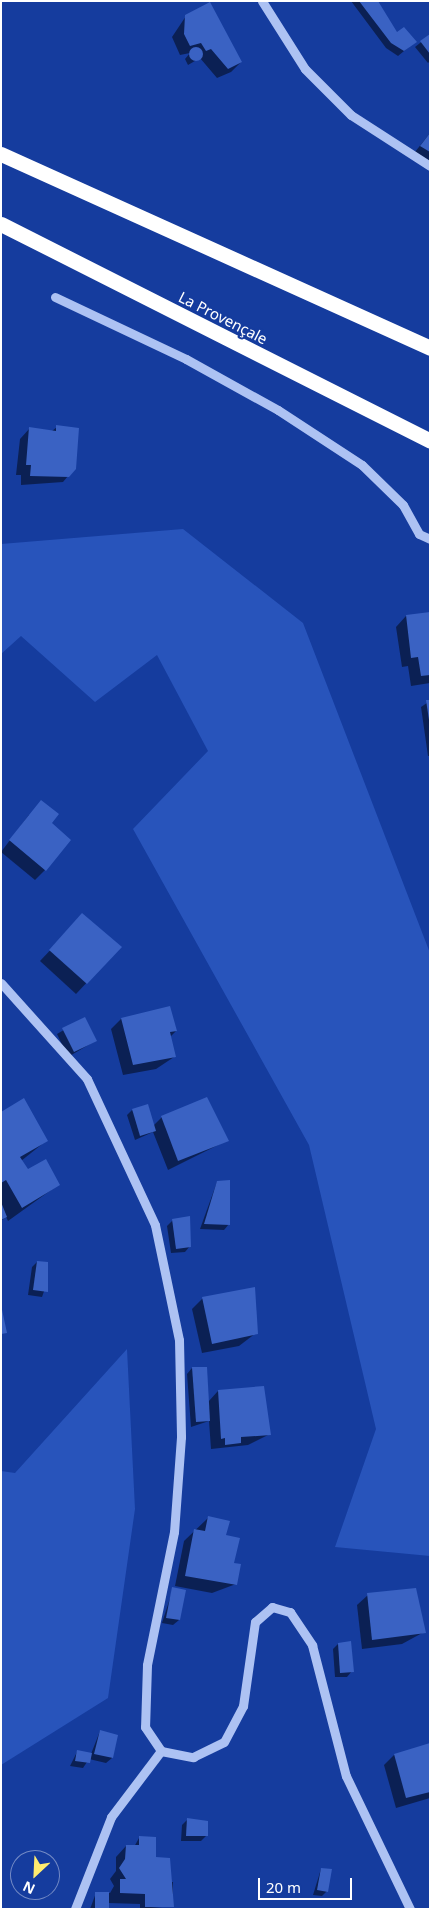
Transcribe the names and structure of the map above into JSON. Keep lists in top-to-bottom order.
{
  "streets": {
    "highway": ["La Provençale"]
  },
  "scale_bar": "20 m",
  "north": "bottom left"
}
